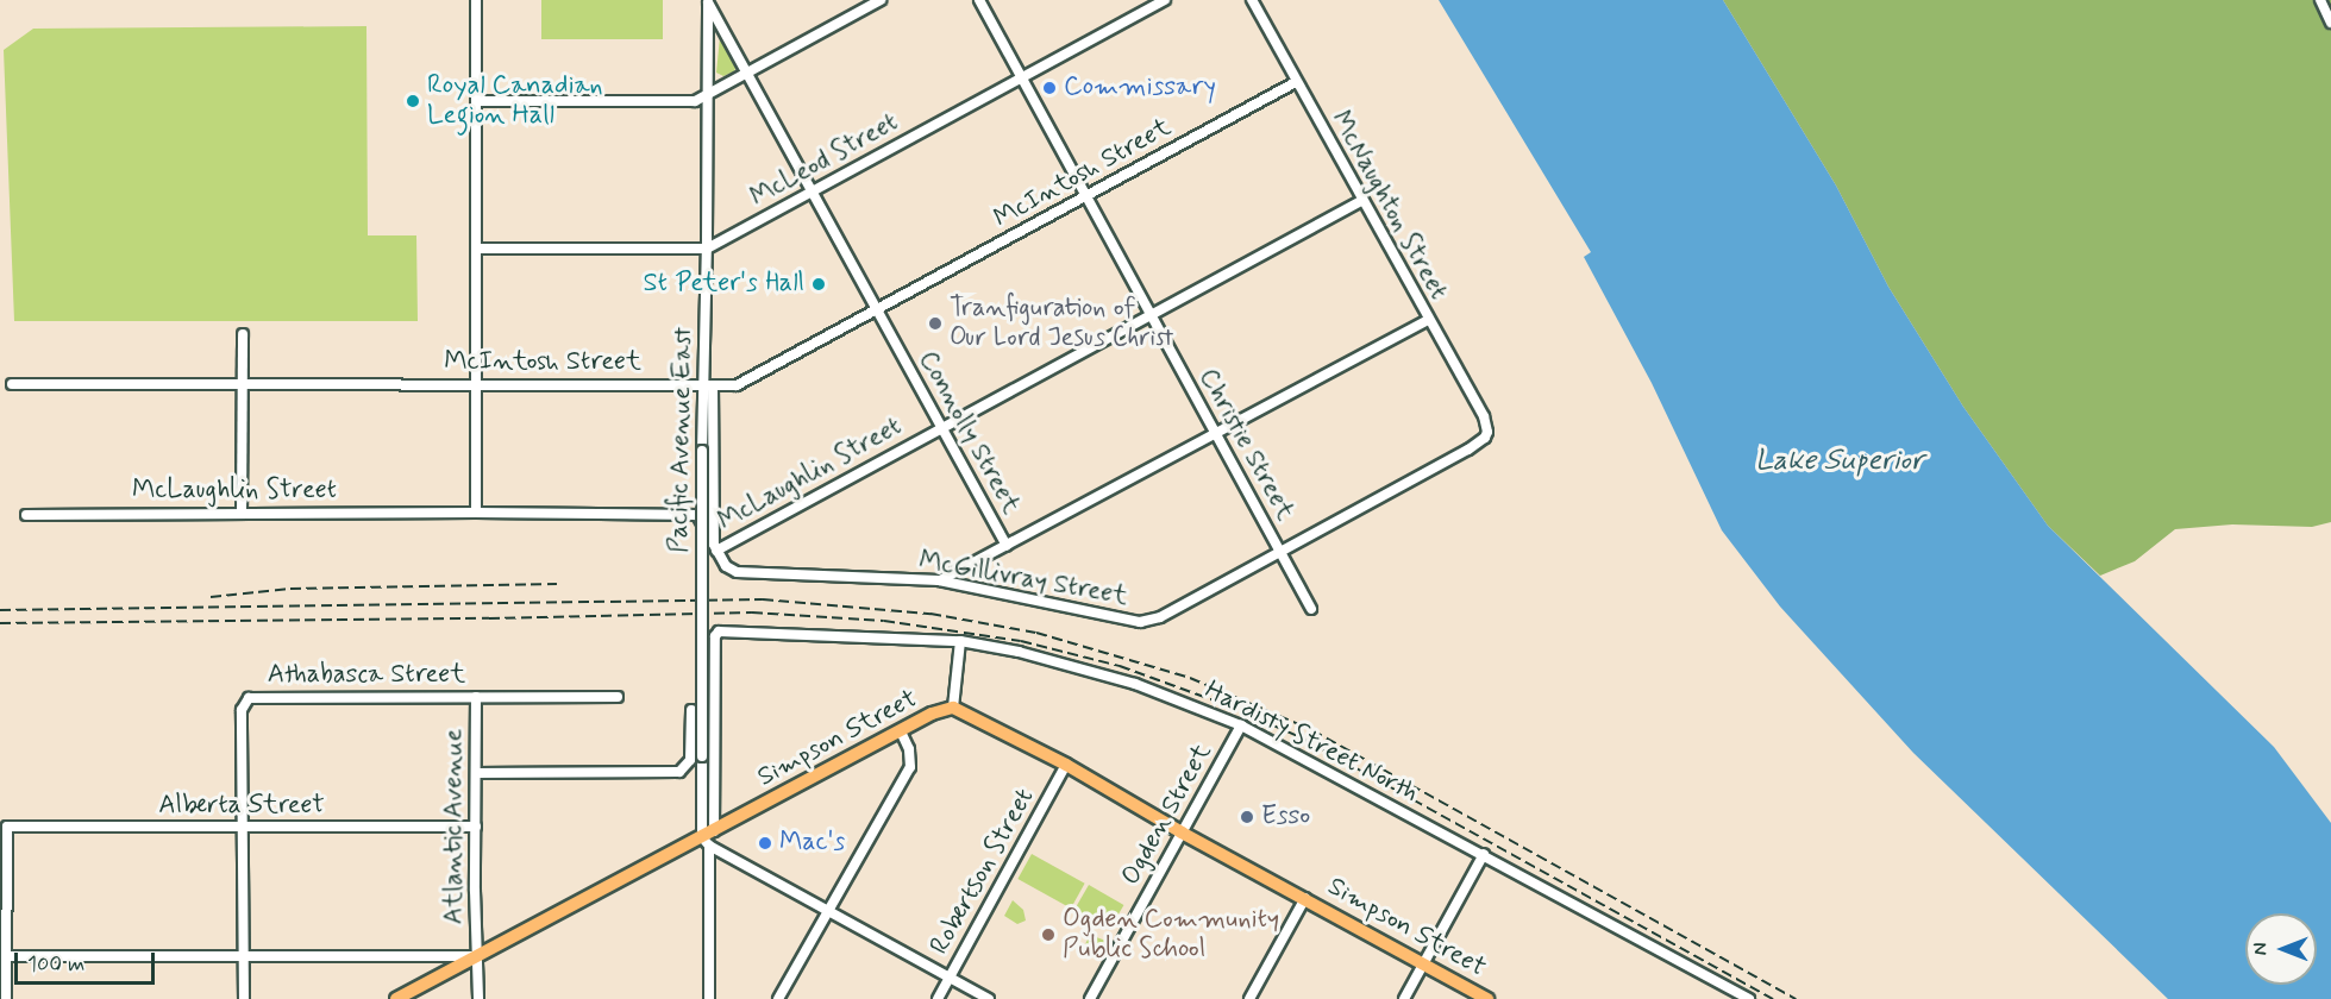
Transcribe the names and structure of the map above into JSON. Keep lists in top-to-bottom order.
{
  "streets": {
    "main road": ["Simpson Street"],
    "street": [
      "McLeod Street",
      "McIntosh Street",
      "McNaughton Street",
      "Connolly Street",
      "Pacific Avenue East",
      "Christie Street",
      "McLaughlin Street",
      "McGillivray Street",
      "Athabasca Street",
      "Hardisty Street North",
      "Alberta Street",
      "Ogden Street",
      "Atlantic Avenue",
      "Robertson Street"
    ]
  },
  "crossings": [
    ["McLeod Street", "Connolly Street"],
    ["McLeod Street", "Pacific Avenue East"],
    ["McLeod Street", "Christie Street"],
    ["McIntosh Street", "McNaughton Street"],
    ["McIntosh Street", "Connolly Street"],
    ["McIntosh Street", "Pacific Avenue East"],
    ["McIntosh Street", "Christie Street"],
    ["McNaughton Street", "Christie Street"],
    ["McNaughton Street", "McLaughlin Street"],
    ["McNaughton Street", "McGillivray Street"],
    ["Connolly Street", "Pacific Avenue East"],
    ["Connolly Street", "McLaughlin Street"],
    ["Pacific Avenue East", "Simpson Street"],
    ["Pacific Avenue East", "Hardisty Street North"],
    ["Christie Street", "McLaughlin Street"],
    ["Christie Street", "McGillivray Street"],
    ["McLaughlin Street", "McGillivray Street"],
    ["Athabasca Street", "Alberta Street"],
    ["Athabasca Street", "Atlantic Avenue"],
    ["Simpson Street", "Hardisty Street North"],
    ["Simpson Street", "Ogden Street"],
    ["Simpson Street", "Atlantic Avenue"],
    ["Simpson Street", "Robertson Street"],
    ["Hardisty Street North", "Ogden Street"],
    ["Alberta Street", "Atlantic Avenue"]
  ],
  "water": ["Lake Superior"],
  "places": [
    "Commissary",
    "Royal Canadian Legion Hall",
    "St Peter's Hall",
    "Tranfiguration of Our Lord Jesus Christ",
    "Esso",
    "Mac's",
    "Ogden Community Public School"
  ],
  "scale_bar": "100 m",
  "north": "left"
}
